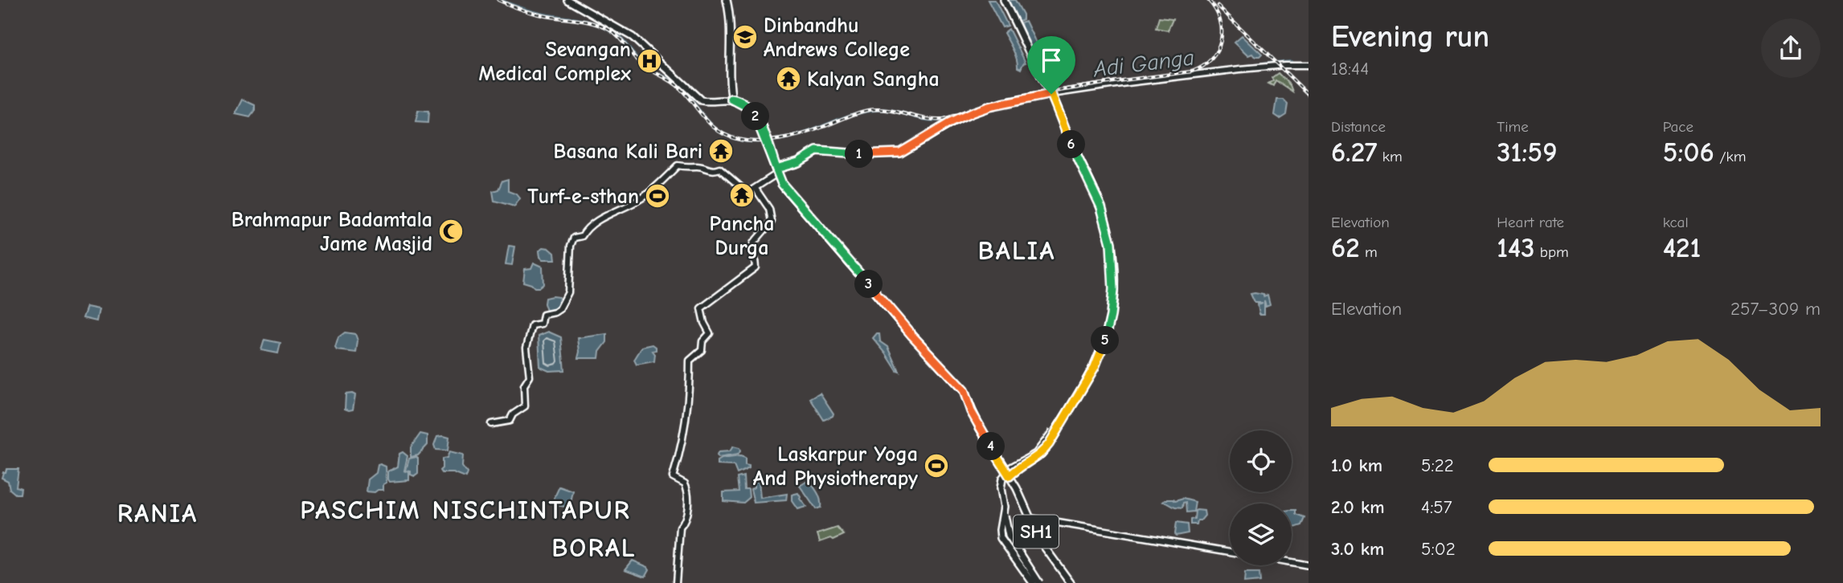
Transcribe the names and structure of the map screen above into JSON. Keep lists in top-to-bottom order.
{
  "streets": {
    "main road": ["SH1"]
  },
  "districts": [
    "BALIA",
    "PASCHIM NISCHINTAPUR",
    "RANIA",
    "BORAL"
  ],
  "water": ["Adi Ganga"],
  "places": {
    "school or university": ["Dinbandhu Andrews College"],
    "hospital": ["Sevangan Medical Complex"],
    "temple": ["Kalyan Sangha", "Basana Kali Bari", "Pancha Durga"],
    "sports": ["Turf-e-sthan", "Laskarpur Yoga And Physiotherapy"],
    "mosque": ["Brahmapur Badamtala Jame Masjid"]
  },
  "page": {
    "heading": ["Evening run", "18:44"],
    "stats": [
      ["Distance", "6.27 km"],
      ["Time", "31:59"],
      ["Pace", "5:06 /km"],
      ["Elevation", "62 m"],
      ["Heart rate", "143 bpm"],
      ["kcal", "421"]
    ],
    "pins": [
      "2",
      "6",
      "1",
      "3",
      "5",
      "4"
    ],
    "chart": ["Elevation", "257–309 m"],
    "list": [
      {
        "name": "1.0 km",
        "note": "5:22"
      },
      {
        "name": "2.0 km",
        "note": "4:57"
      },
      {
        "name": "3.0 km",
        "note": "5:02"
      }
    ]
  }
}
